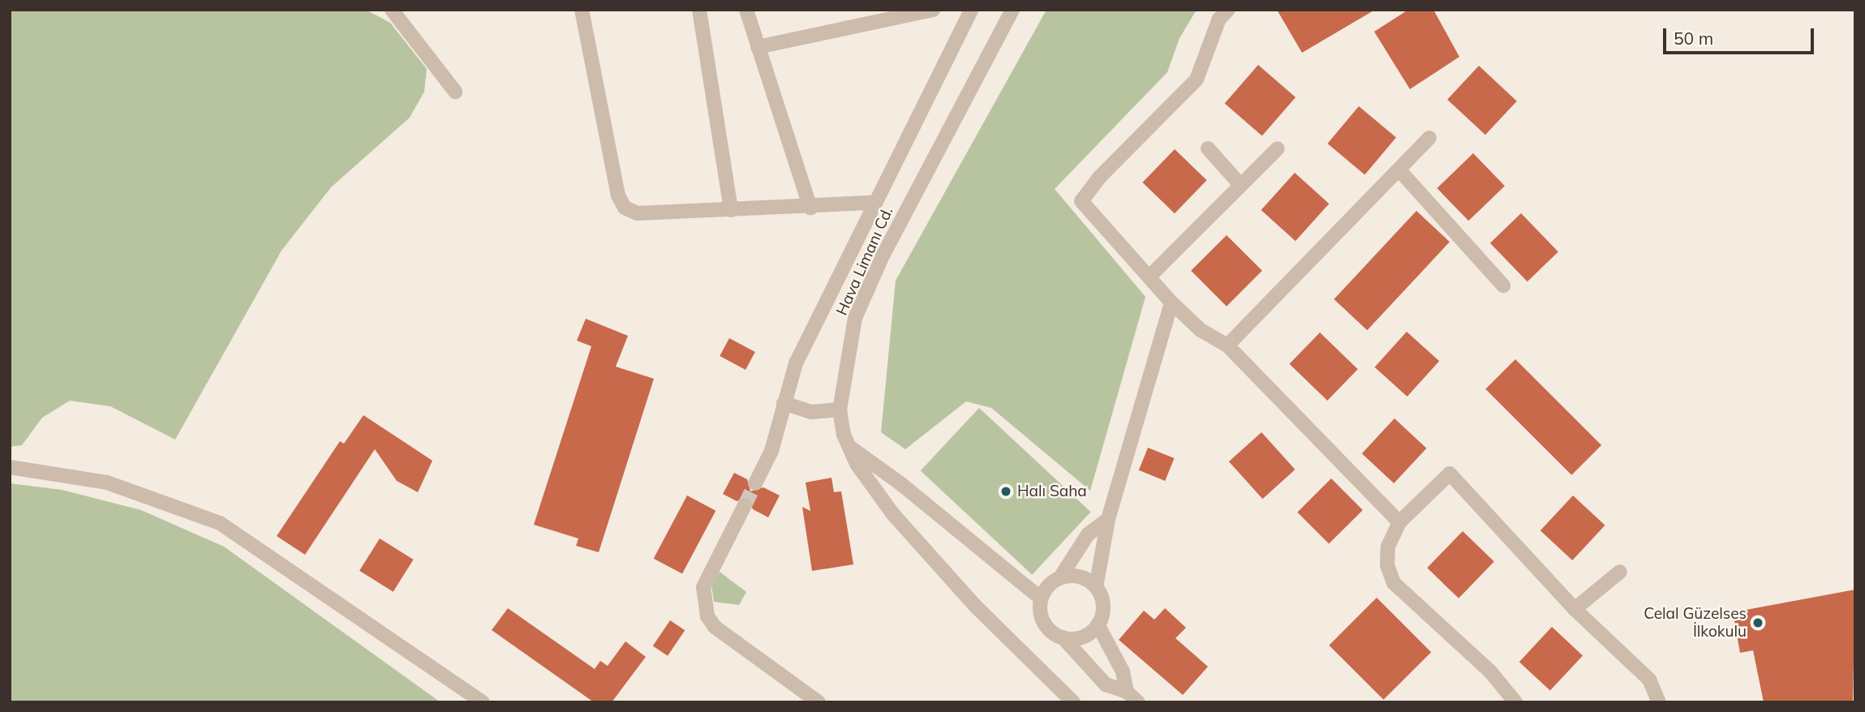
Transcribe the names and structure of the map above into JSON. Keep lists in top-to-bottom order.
{
  "streets": {
    "street": ["Hava Limanı Cd."]
  },
  "places": ["Halı Saha", "Celal Güzelses İlkokulu"],
  "scale_bar": "50 m"
}
